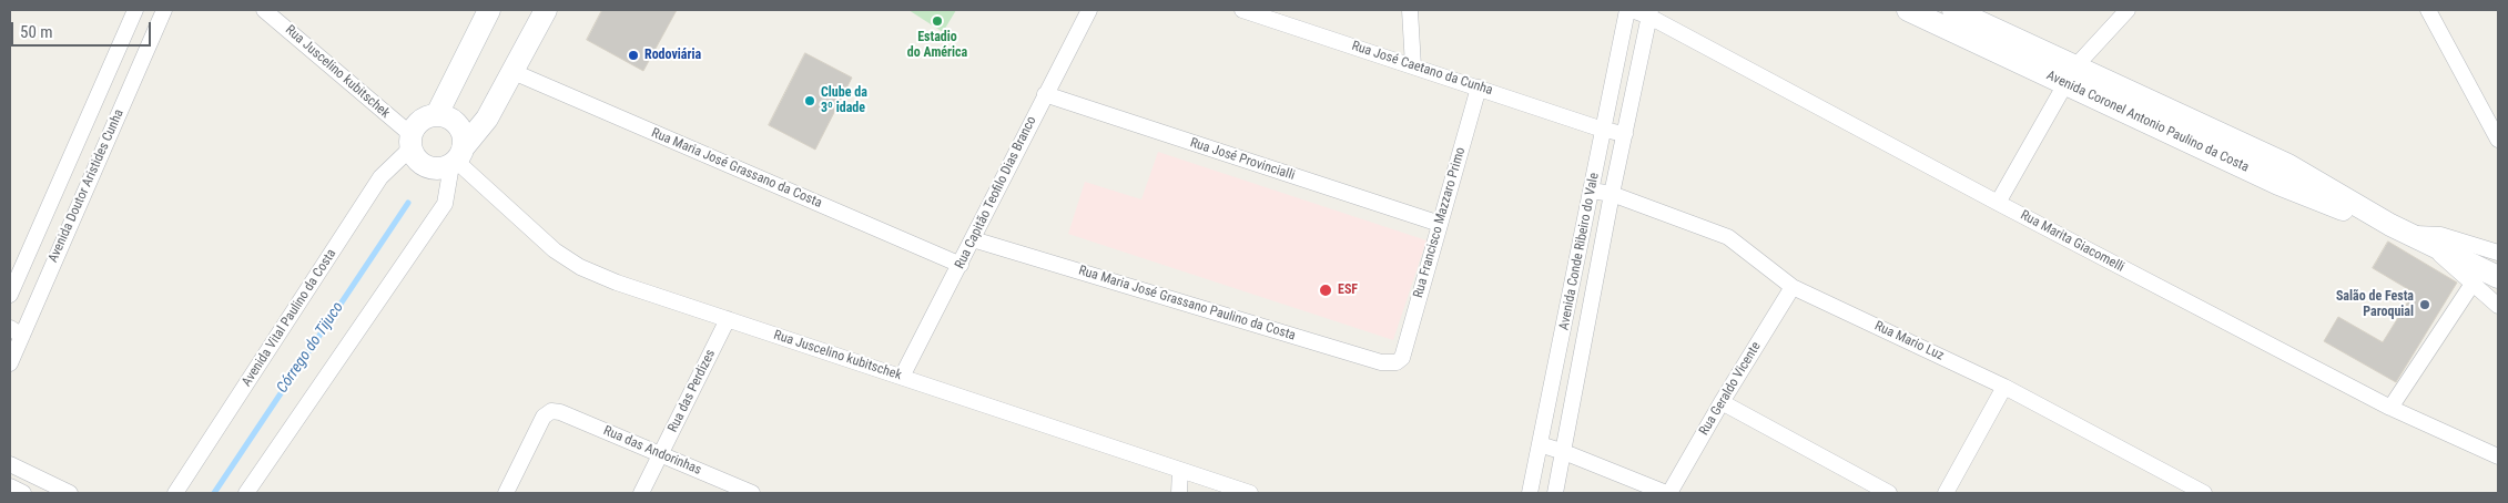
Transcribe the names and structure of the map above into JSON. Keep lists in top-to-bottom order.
{
  "streets": {
    "street": [
      "Rua José Caetano da Cunha",
      "Rua Juscelino kubitschek",
      "Avenida Coronel Antonio Paulino da Costa",
      "Rua José Provincialli",
      "Rua Maria José Grassano da Costa",
      "Avenida Doutor Aristides Cunha",
      "Rua Capitão Teofilo Dias Branco",
      "Rua Francisco Mazzaro Primo",
      "Rua Marita Giacomelli",
      "Avenida Conde Ribeiro do Vale",
      "Rua Maria José Grassano Paulino da Costa",
      "Avenida Vital Paulino da Costa",
      "Rua Mario Luz",
      "Rua Geraldo Vicente",
      "Rua das Perdizes",
      "Rua das Andorinhas"
    ]
  },
  "crossings": [
    ["Rua José Caetano da Cunha", "Rua Francisco Mazzaro Primo"],
    ["Rua José Caetano da Cunha", "Avenida Conde Ribeiro do Vale"],
    ["Rua Juscelino kubitschek", "Rua Capitão Teofilo Dias Branco"],
    ["Rua Juscelino kubitschek", "Avenida Vital Paulino da Costa"],
    ["Rua Juscelino kubitschek", "Rua das Perdizes"],
    ["Rua José Provincialli", "Rua Capitão Teofilo Dias Branco"],
    ["Rua José Provincialli", "Rua Francisco Mazzaro Primo"],
    ["Rua Maria José Grassano da Costa", "Rua Capitão Teofilo Dias Branco"],
    ["Rua Capitão Teofilo Dias Branco", "Rua Maria José Grassano Paulino da Costa"],
    ["Rua Francisco Mazzaro Primo", "Rua Maria José Grassano Paulino da Costa"],
    ["Rua Marita Giacomelli", "Avenida Conde Ribeiro do Vale"],
    ["Avenida Conde Ribeiro do Vale", "Rua Mario Luz"],
    ["Rua Mario Luz", "Rua Geraldo Vicente"],
    ["Rua das Perdizes", "Rua das Andorinhas"]
  ],
  "water": ["Córrego do Tijuco"],
  "places": [
    "Estadio do América",
    "Rodoviária",
    "Clube da 3º idade",
    "ESF",
    "Salão de Festa Paroquial"
  ],
  "scale_bar": "50 m"
}
